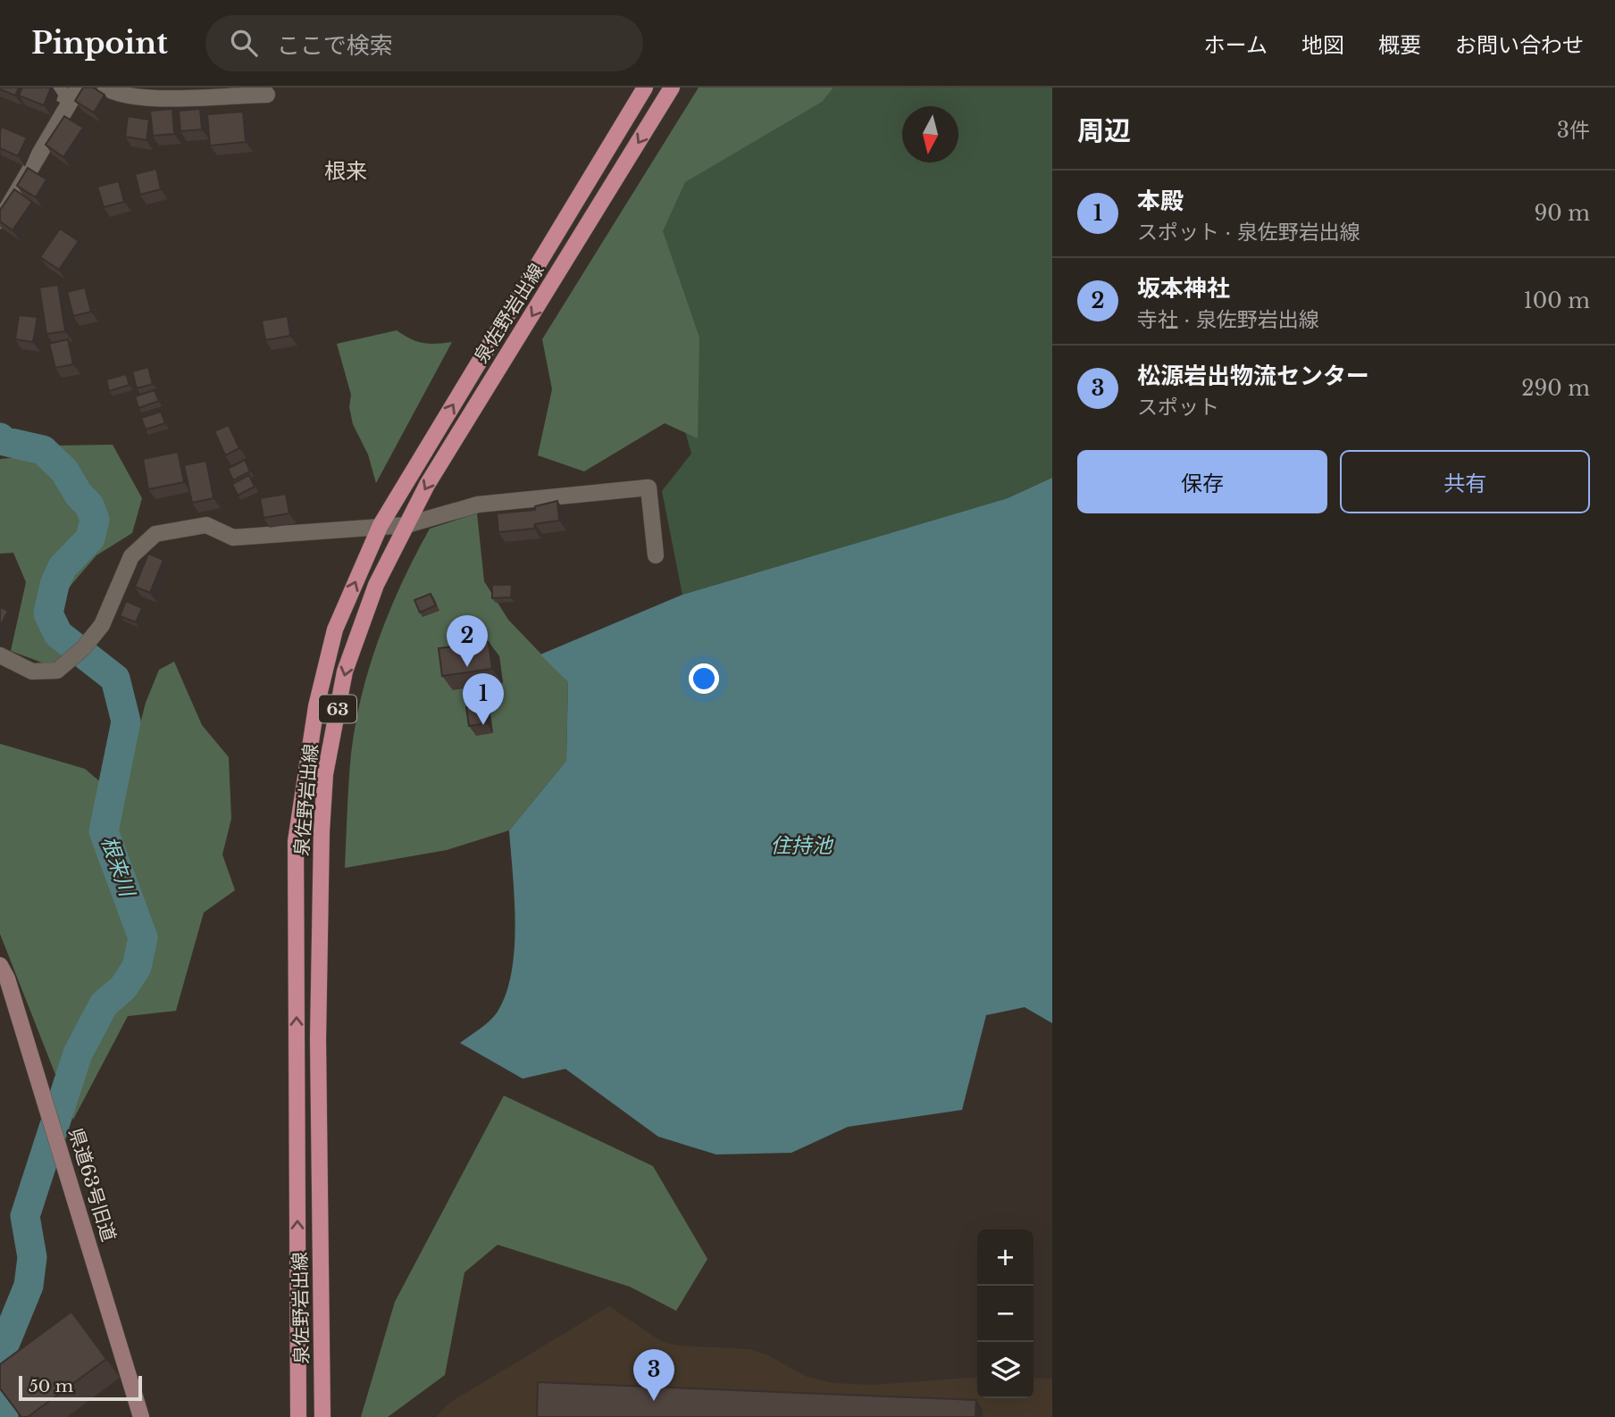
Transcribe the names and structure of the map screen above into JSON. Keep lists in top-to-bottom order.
{
  "streets": {
    "main road": ["泉佐野岩出線", "63"],
    "street": ["県道63号旧道"]
  },
  "districts": ["根来"],
  "water": ["住持池", "根来川"],
  "scale_bar": "50 m",
  "north": "bottom",
  "page": {
    "header": "Pinpoint",
    "search": "ここで検索",
    "nav": [
      "ホーム",
      "地図",
      "概要",
      "お問い合わせ"
    ],
    "heading": ["周辺", "3件"],
    "list": [
      {
        "mark": "1",
        "name": "本殿",
        "note": "スポット · 泉佐野岩出線",
        "value": "90 m"
      },
      {
        "mark": "2",
        "name": "坂本神社",
        "note": "寺社 · 泉佐野岩出線",
        "value": "100 m"
      },
      {
        "mark": "3",
        "name": "松源岩出物流センター",
        "note": "スポット",
        "value": "290 m"
      }
    ],
    "buttons": ["保存", "共有"],
    "pins": ["2", "1", "3"],
    "map_buttons": ["+", "−"],
    "scale": "50 m"
  }
}
